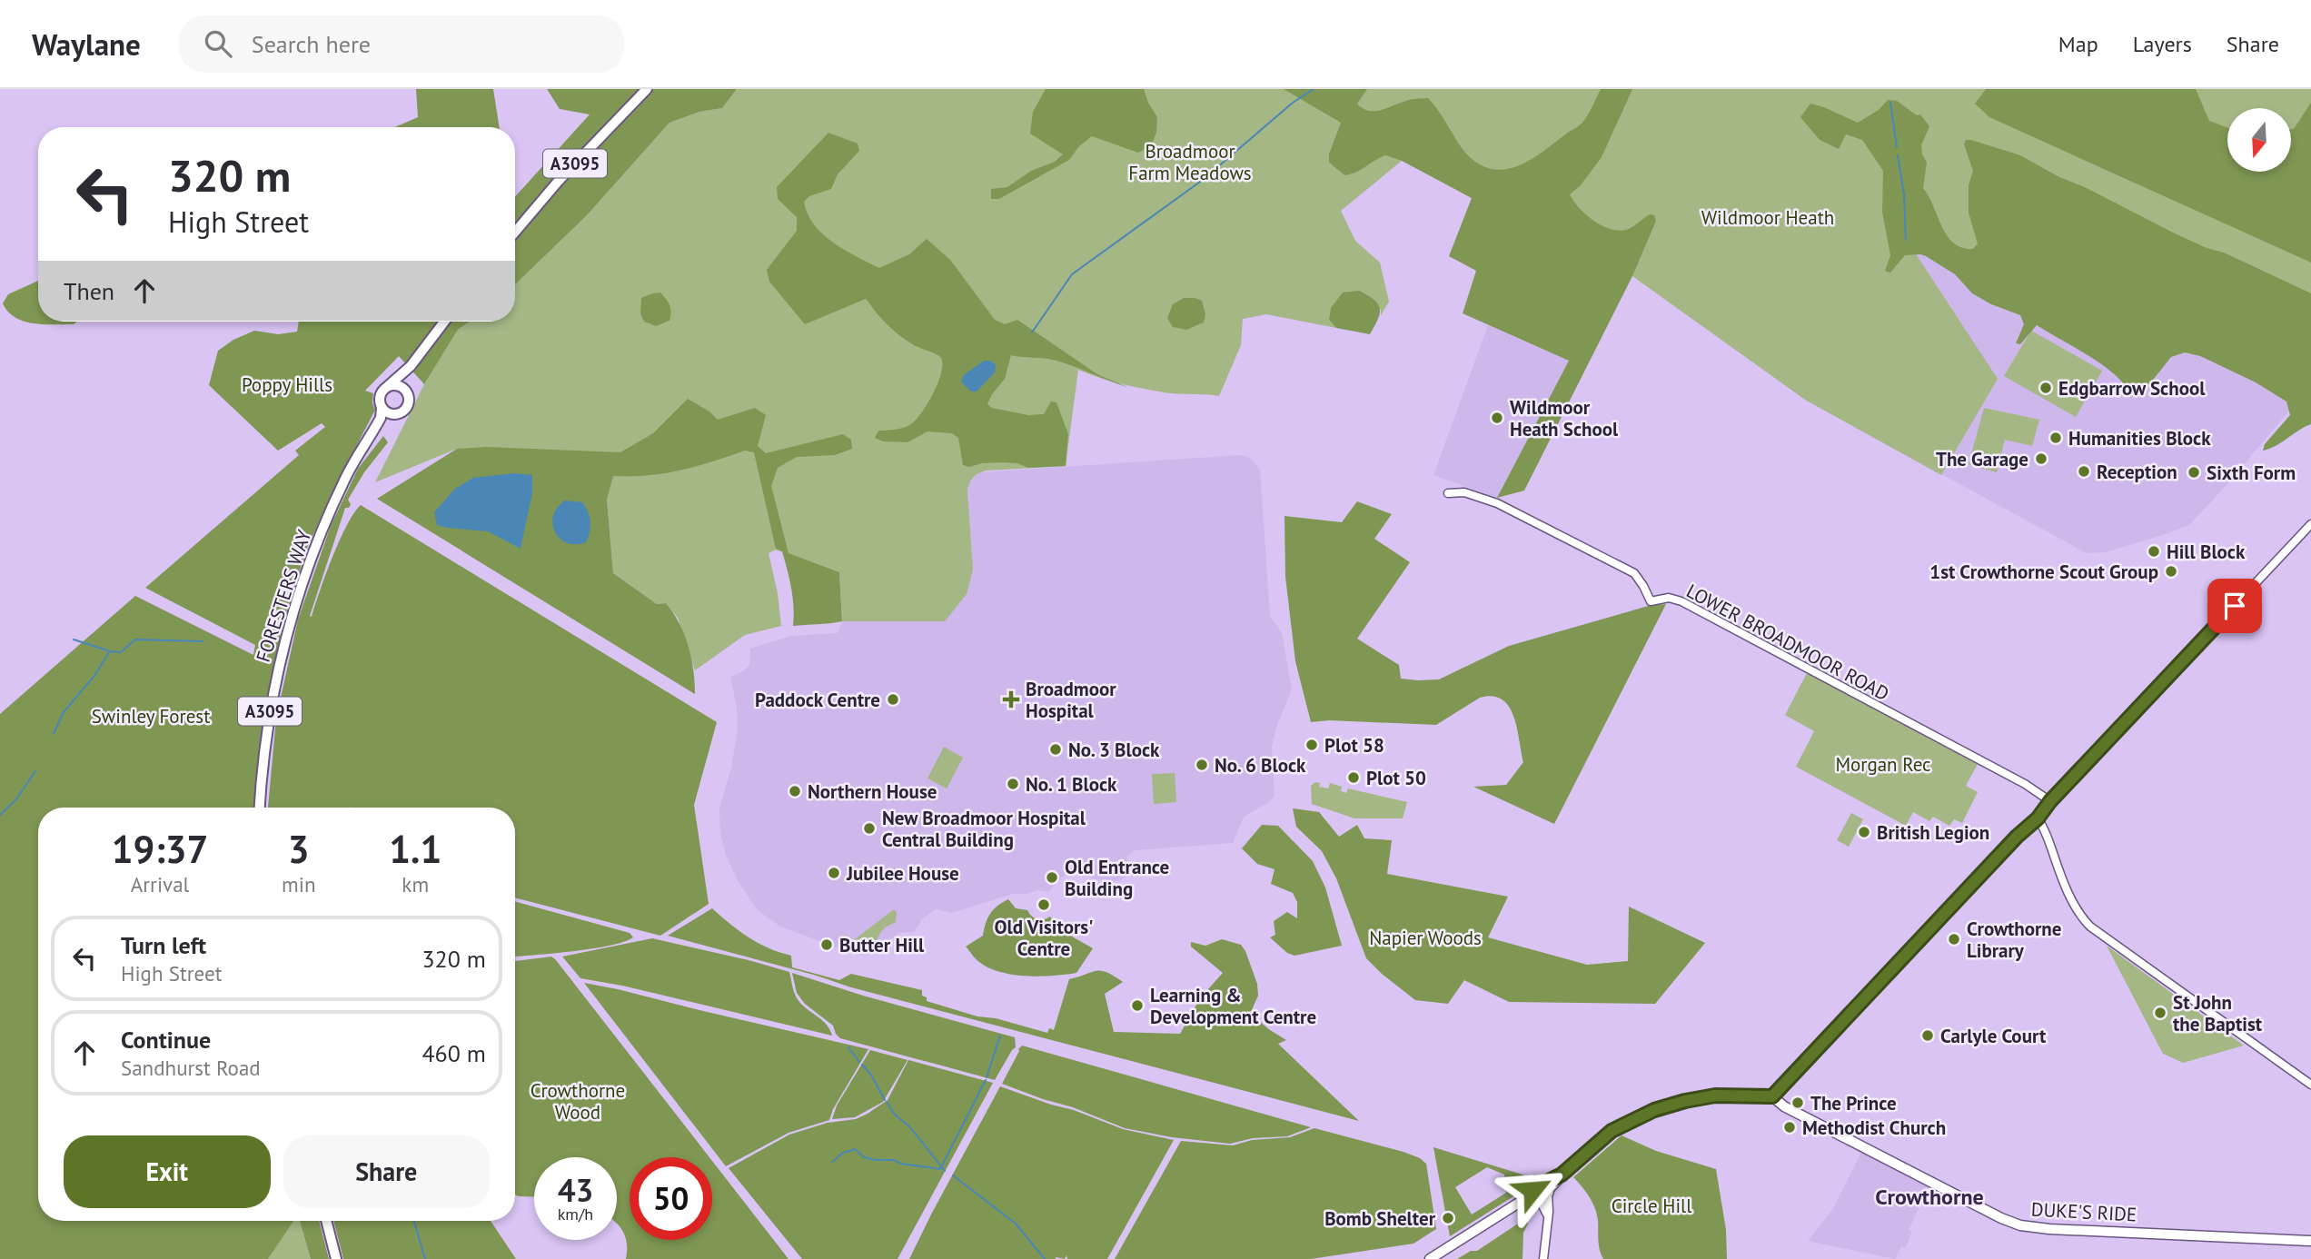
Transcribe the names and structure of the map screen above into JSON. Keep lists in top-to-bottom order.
{
  "streets": {
    "main road": ["A3095", "FORESTERS WAY", "DUKE'S RIDE"],
    "street": ["LOWER BROADMOOR ROAD"]
  },
  "districts": ["Crowthorne"],
  "parks": [
    "Broadmoor Farm Meadows",
    "Wildmoor Heath",
    "Poppy Hills",
    "Swinley Forest",
    "Morgan Rec",
    "Napier Woods",
    "Crowthorne Wood",
    "Circle Hill"
  ],
  "places": {
    "other": [
      "Edgbarrow School",
      "Wildmoor Heath School",
      "Humanities Block",
      "The Garage",
      "Reception",
      "Sixth Form",
      "Hill Block",
      "1st Crowthorne Scout Group",
      "Paddock Centre",
      "Plot 58",
      "No. 3 Block",
      "No. 6 Block",
      "Plot 50",
      "No. 1 Block",
      "Northern House",
      "New Broadmoor Hospital Central Building",
      "British Legion",
      "Jubilee House",
      "Old Entrance Building",
      "Old Visitors' Centre",
      "Crowthorne Library",
      "Butter Hill",
      "Learning & Development Centre",
      "St John the Baptist",
      "Carlyle Court",
      "The Prince",
      "Methodist Church",
      "Bomb Shelter"
    ],
    "health": ["Broadmoor Hospital"]
  },
  "north": "bottom",
  "page": {
    "header": "Waylane",
    "search": "Search here",
    "nav": ["Map", "Layers", "Share"],
    "turn": ["320 m", "High Street"],
    "then": "Then",
    "eta": [
      "19:37",
      "Arrival",
      "3",
      "min",
      "1.1",
      "km"
    ],
    "list": [
      {
        "name": "Turn left",
        "note": "High Street",
        "value": "320 m"
      },
      {
        "name": "Continue",
        "note": "Sandhurst Road",
        "value": "460 m"
      }
    ],
    "buttons": ["Exit", "Share"],
    "speed": "43 km/h",
    "limit": "50"
  }
}
